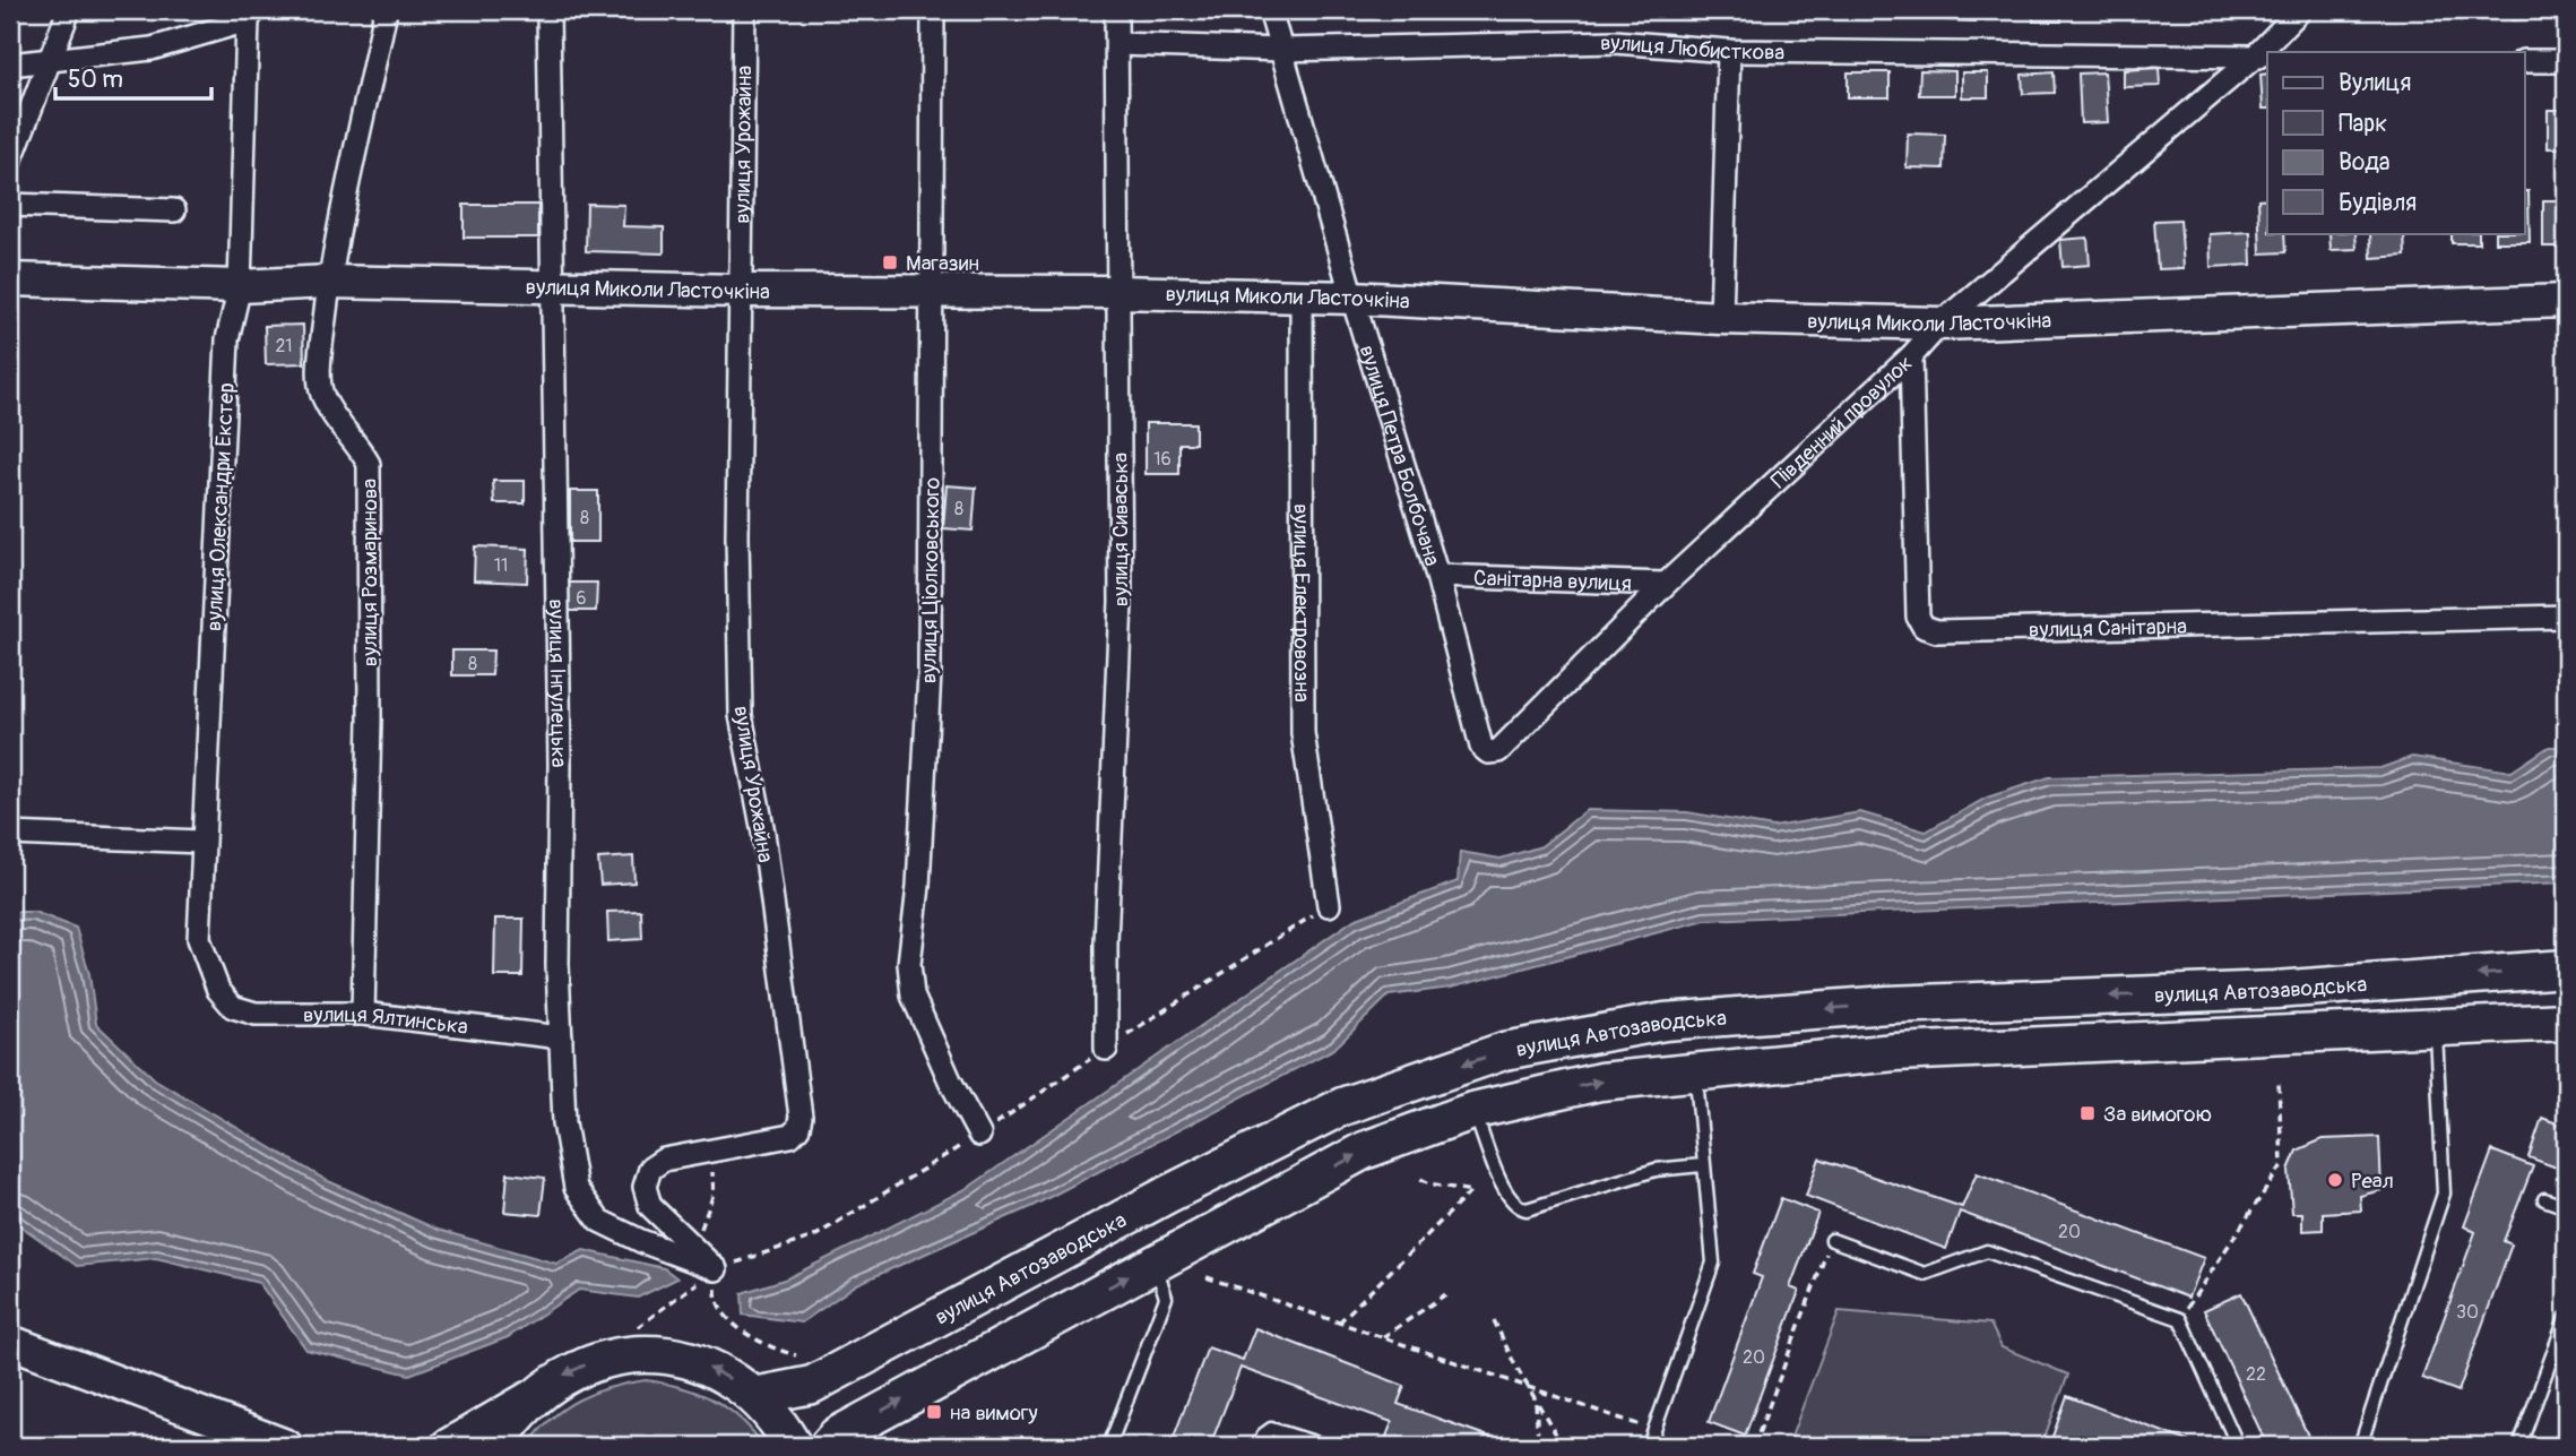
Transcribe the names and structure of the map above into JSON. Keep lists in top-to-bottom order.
{
  "streets": {
    "main road": ["вулиця Автозаводська"],
    "street": [
      "вулиця Любисткова",
      "вулиця Урожайна",
      "вулиця Миколи Ласточкіна",
      "Південний провулок",
      "вулиця Петра Болбочана",
      "вулиця Олександри Екстер",
      "вулиця Сиваська",
      "вулиця Розмаринова",
      "вулиця Ціолковського",
      "Санітарна вулиця",
      "вулиця Електровозна",
      "вулиця Санітарна",
      "вулиця Інгулецька",
      "вулиця Ялтинська"
    ]
  },
  "crossings": [
    ["вулиця Любисткова", "Південний провулок"],
    ["вулиця Любисткова", "вулиця Петра Болбочана"],
    ["вулиця Любисткова", "вулиця Сиваська"],
    ["вулиця Урожайна", "вулиця Миколи Ласточкіна"],
    ["вулиця Урожайна", "вулиця Інгулецька"],
    ["вулиця Миколи Ласточкіна", "Південний провулок"],
    ["вулиця Миколи Ласточкіна", "вулиця Петра Болбочана"],
    ["вулиця Миколи Ласточкіна", "вулиця Олександри Екстер"],
    ["вулиця Миколи Ласточкіна", "вулиця Сиваська"],
    ["вулиця Миколи Ласточкіна", "вулиця Розмаринова"],
    ["вулиця Миколи Ласточкіна", "вулиця Ціолковського"],
    ["вулиця Миколи Ласточкіна", "вулиця Електровозна"],
    ["вулиця Миколи Ласточкіна", "вулиця Інгулецька"],
    ["Південний провулок", "вулиця Петра Болбочана"],
    ["Південний провулок", "Санітарна вулиця"],
    ["Південний провулок", "вулиця Санітарна"],
    ["вулиця Петра Болбочана", "Санітарна вулиця"],
    ["вулиця Олександри Екстер", "вулиця Ялтинська"],
    ["вулиця Розмаринова", "вулиця Ялтинська"],
    ["вулиця Інгулецька", "вулиця Ялтинська"]
  ],
  "places": {
    "transit": ["Магазин", "За вимогою", "на вимогу"],
    "other": ["Реал"]
  },
  "house_numbers": [
    "21",
    "16",
    "8",
    "8",
    "11",
    "6",
    "8",
    "20",
    "30",
    "20",
    "22"
  ],
  "legend": [
    "Вулиця",
    "Парк",
    "Вода",
    "Будівля"
  ],
  "scale_bar": "50 m"
}
